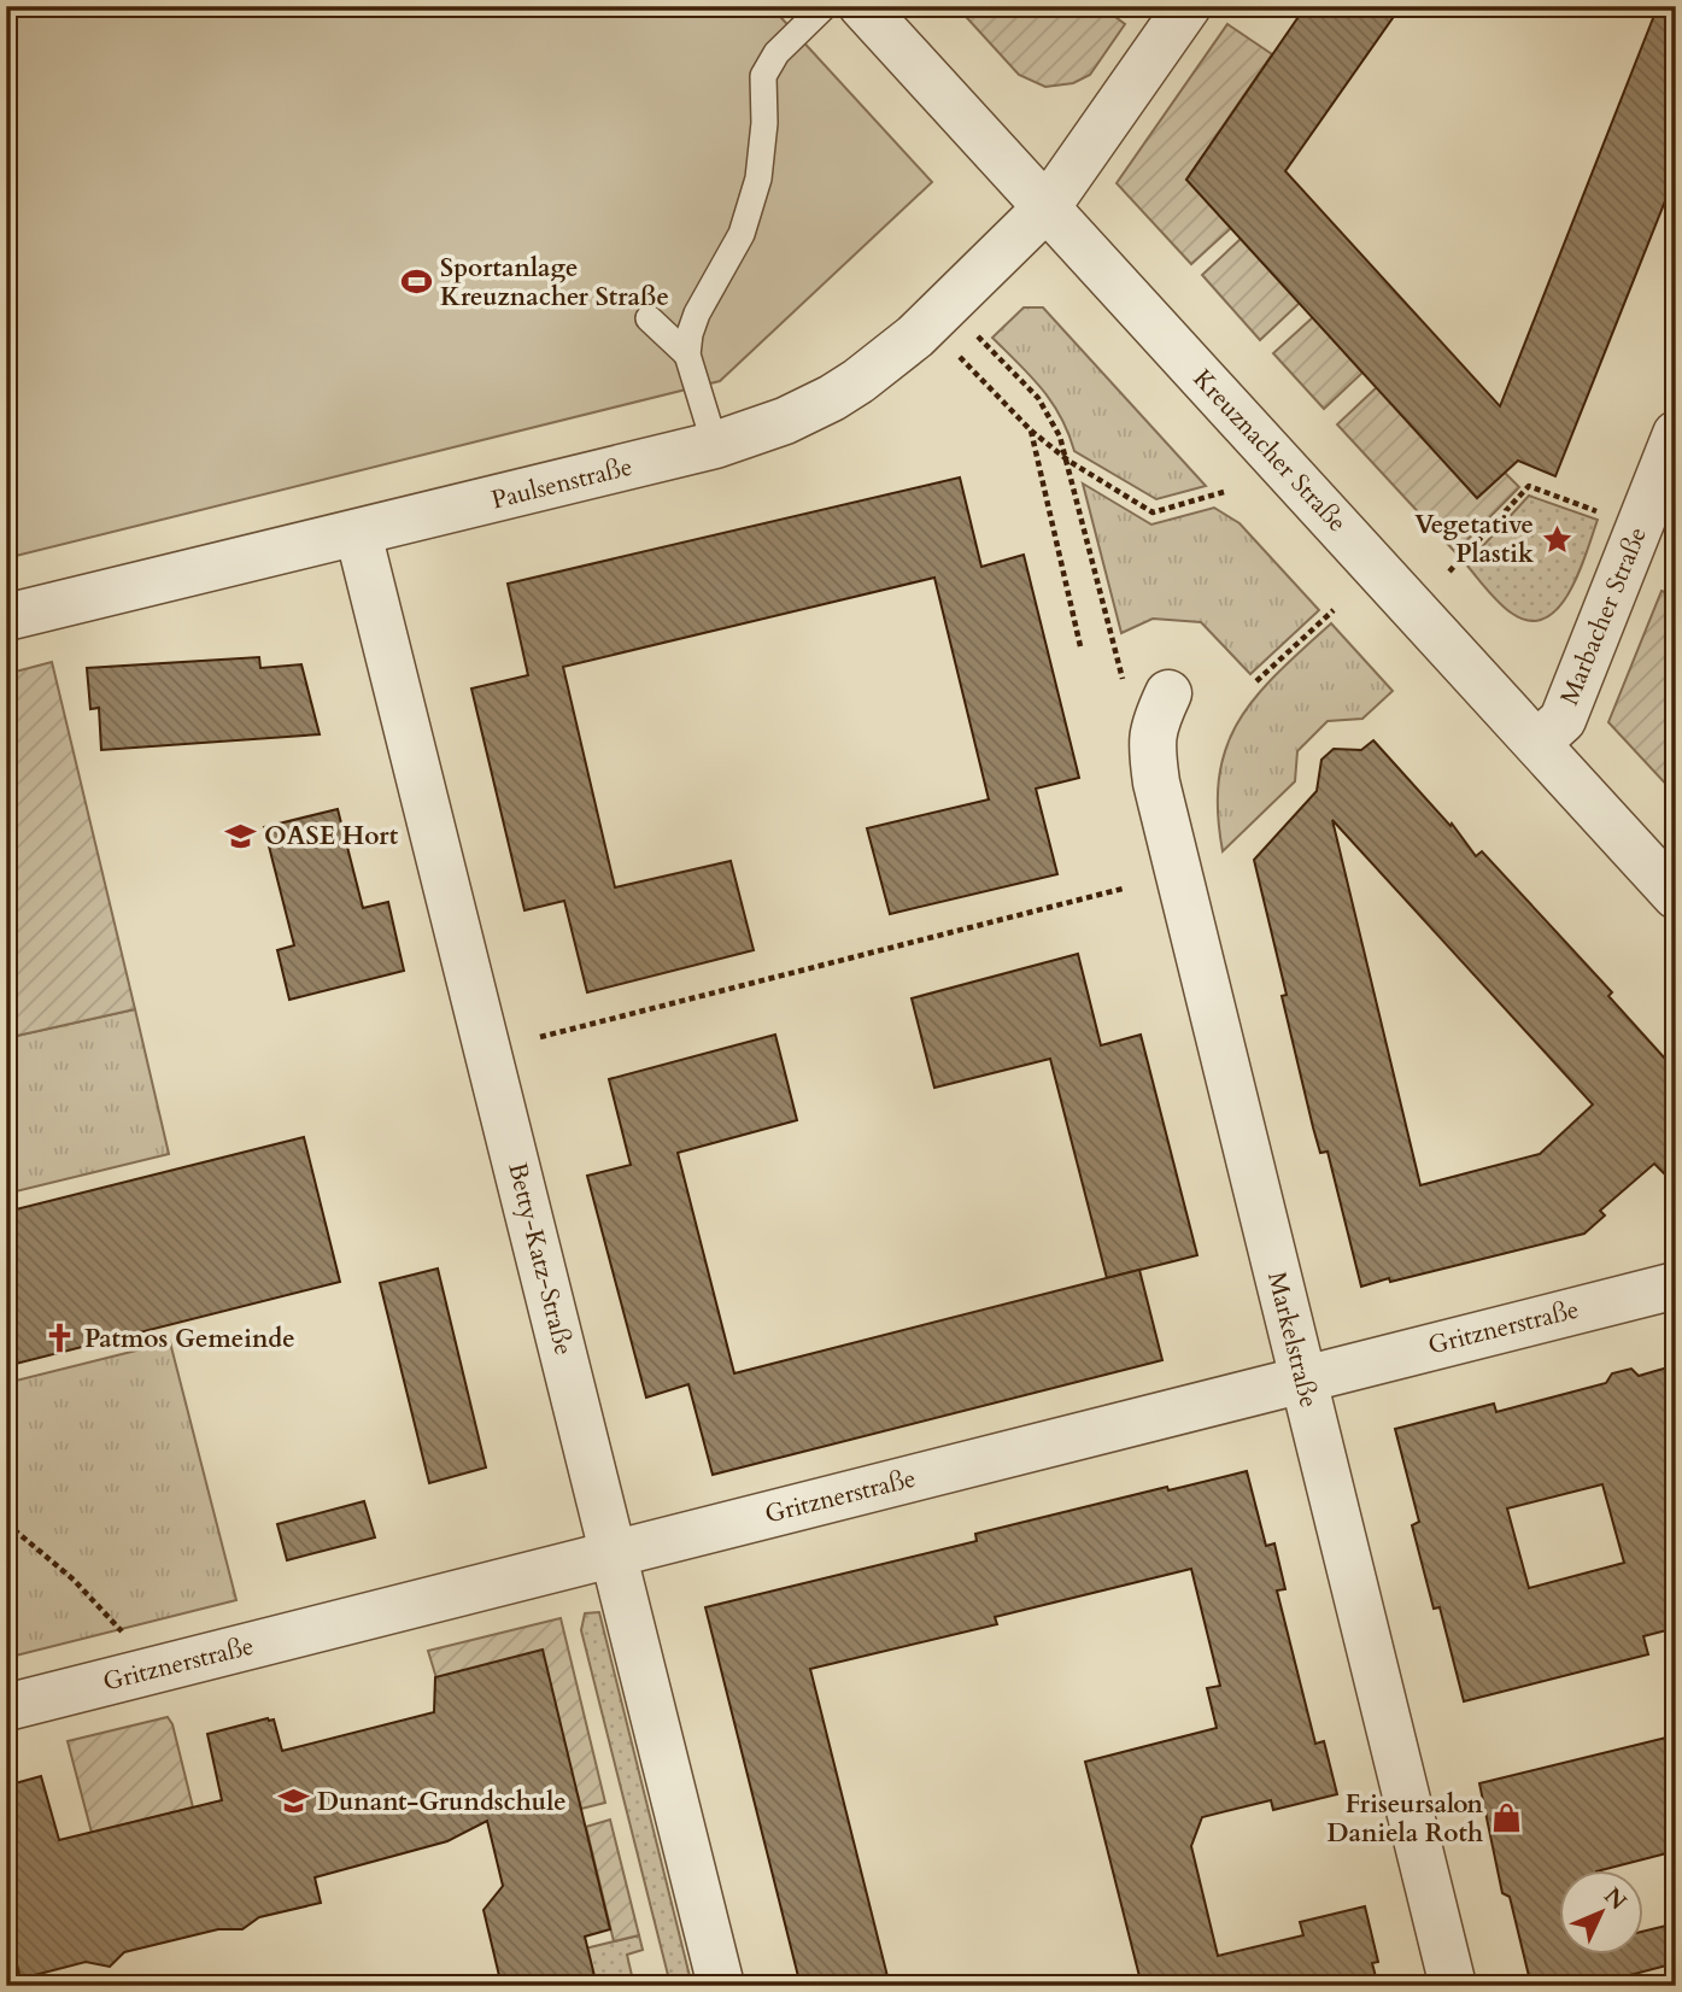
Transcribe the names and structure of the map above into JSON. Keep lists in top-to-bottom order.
{
  "streets": {
    "street": [
      "Kreuznacher Straße",
      "Paulsenstraße",
      "Marbacher Straße",
      "Betty-Katz-Straße",
      "Gritznerstraße",
      "Markelstraße"
    ]
  },
  "crossings": [
    ["Kreuznacher Straße", "Paulsenstraße"],
    ["Kreuznacher Straße", "Marbacher Straße"],
    ["Paulsenstraße", "Betty-Katz-Straße"],
    ["Betty-Katz-Straße", "Gritznerstraße"],
    ["Gritznerstraße", "Markelstraße"]
  ],
  "places": {
    "sports": ["Sportanlage Kreuznacher Straße"],
    "place": ["Vegetative Plastik"],
    "school or university": ["OASE Hort", "Dunant-Grundschule"],
    "church": ["Patmos Gemeinde"],
    "shop": ["Friseursalon Daniela Roth"]
  },
  "north": "top right"
}
